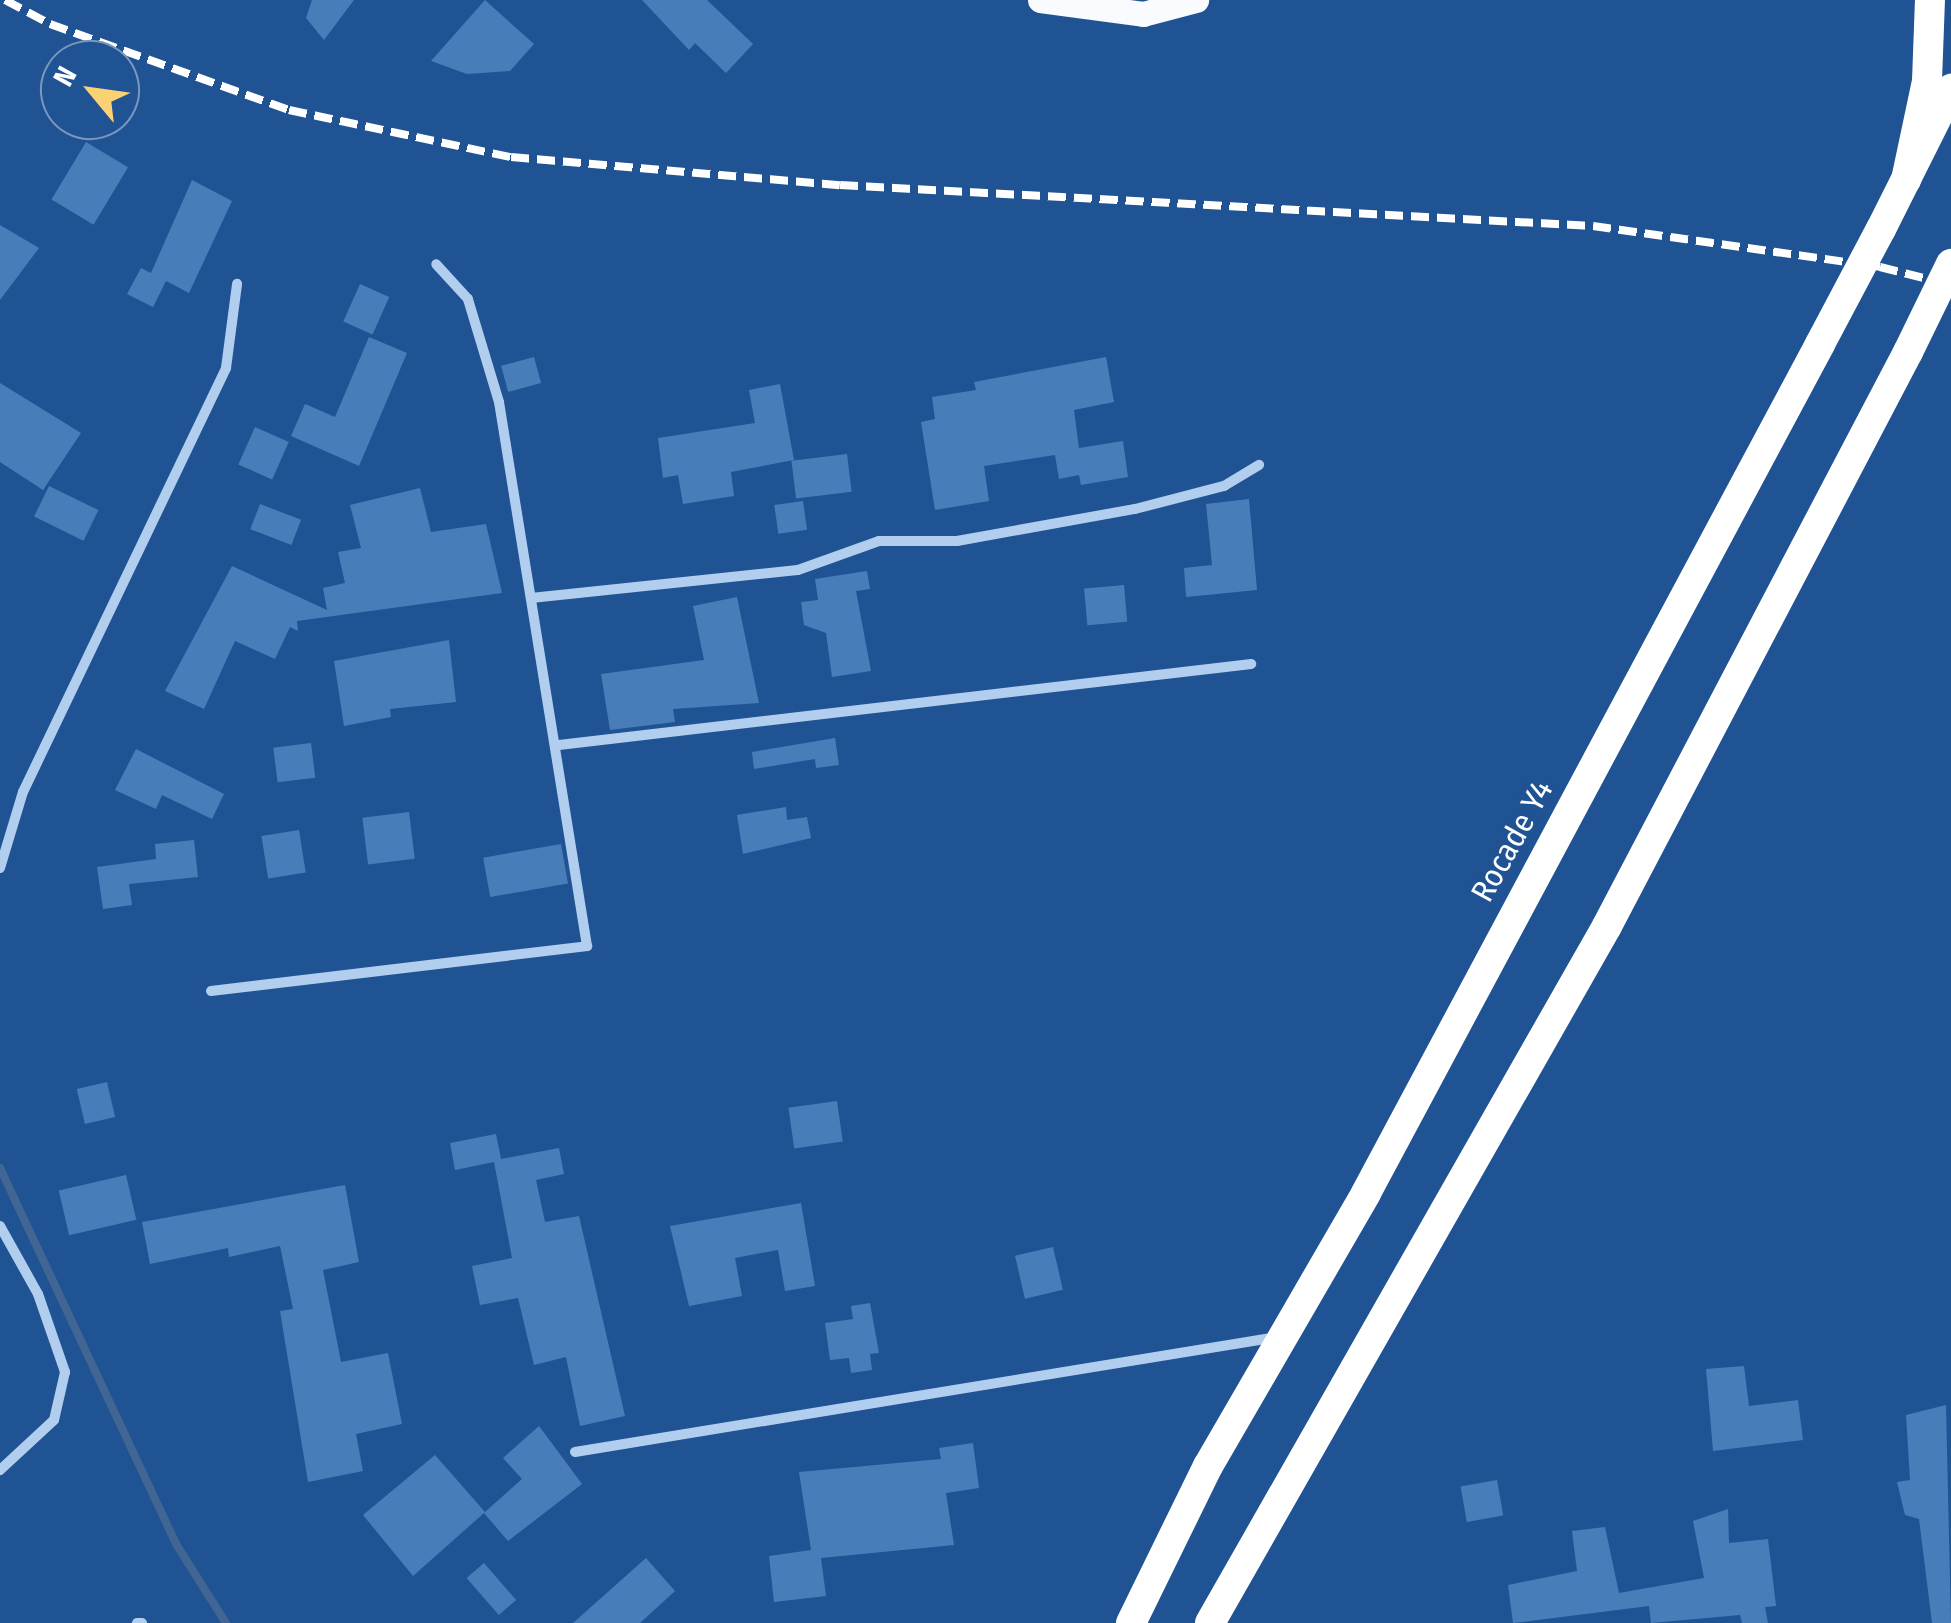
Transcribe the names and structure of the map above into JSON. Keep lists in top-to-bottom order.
{
  "streets": {
    "highway": ["Rocade Y4"]
  },
  "north": "top left"
}
